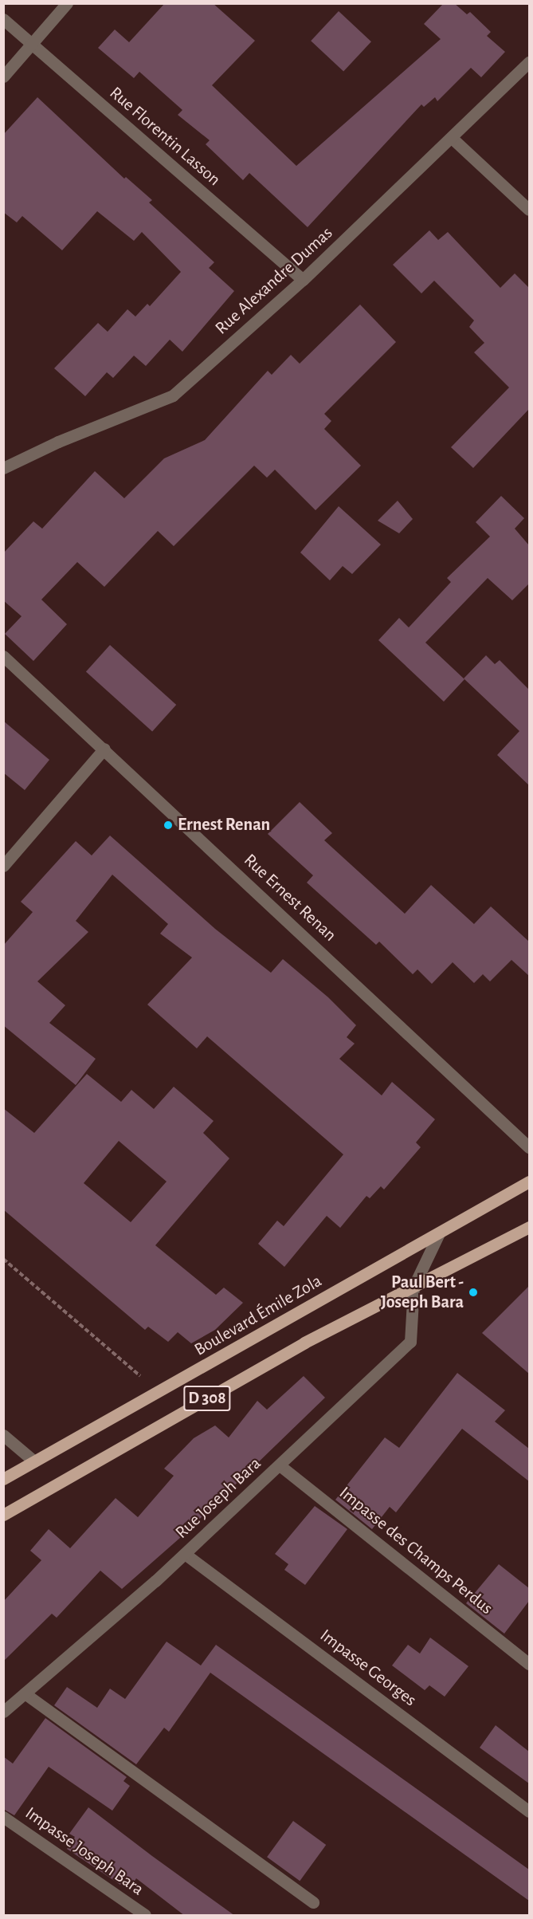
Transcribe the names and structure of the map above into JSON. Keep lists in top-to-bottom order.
{
  "streets": {
    "main road": ["Boulevard Émile Zola", "D 308"],
    "street": [
      "Rue Florentin Lasson",
      "Rue Alexandre Dumas",
      "Rue Ernest Renan",
      "Rue Joseph Bara",
      "Impasse des Champs Perdus",
      "Impasse Georges",
      "Impasse Joseph Bara"
    ]
  },
  "crossings": [
    ["Rue Florentin Lasson", "Rue Alexandre Dumas"],
    ["D 308", "Rue Joseph Bara"],
    ["Rue Joseph Bara", "Impasse des Champs Perdus"],
    ["Rue Joseph Bara", "Impasse Georges"]
  ],
  "places": ["Ernest Renan", "Paul Bert - Joseph Bara"]
}
